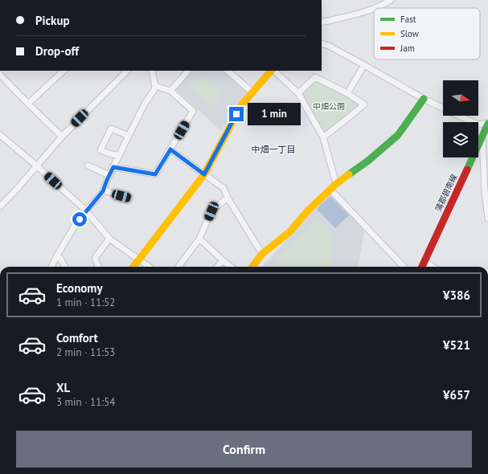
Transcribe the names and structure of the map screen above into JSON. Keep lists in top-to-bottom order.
{
  "streets": {
    "street": ["蒲郡碧南線"]
  },
  "districts": ["中畑一丁目"],
  "parks": ["中畑公園"],
  "legend": ["Fast", "Slow", "Jam"],
  "north": "right",
  "page": {
    "banner": ["Pickup", "Drop-off"],
    "bubble": "1 min",
    "list": [
      {
        "name": "Economy",
        "note": "1 min · 11:52",
        "value": "¥386"
      },
      {
        "name": "Comfort",
        "note": "2 min · 11:53",
        "value": "¥521"
      },
      {
        "name": "XL",
        "note": "3 min · 11:54",
        "value": "¥657"
      }
    ],
    "buttons": "Confirm"
  }
}
